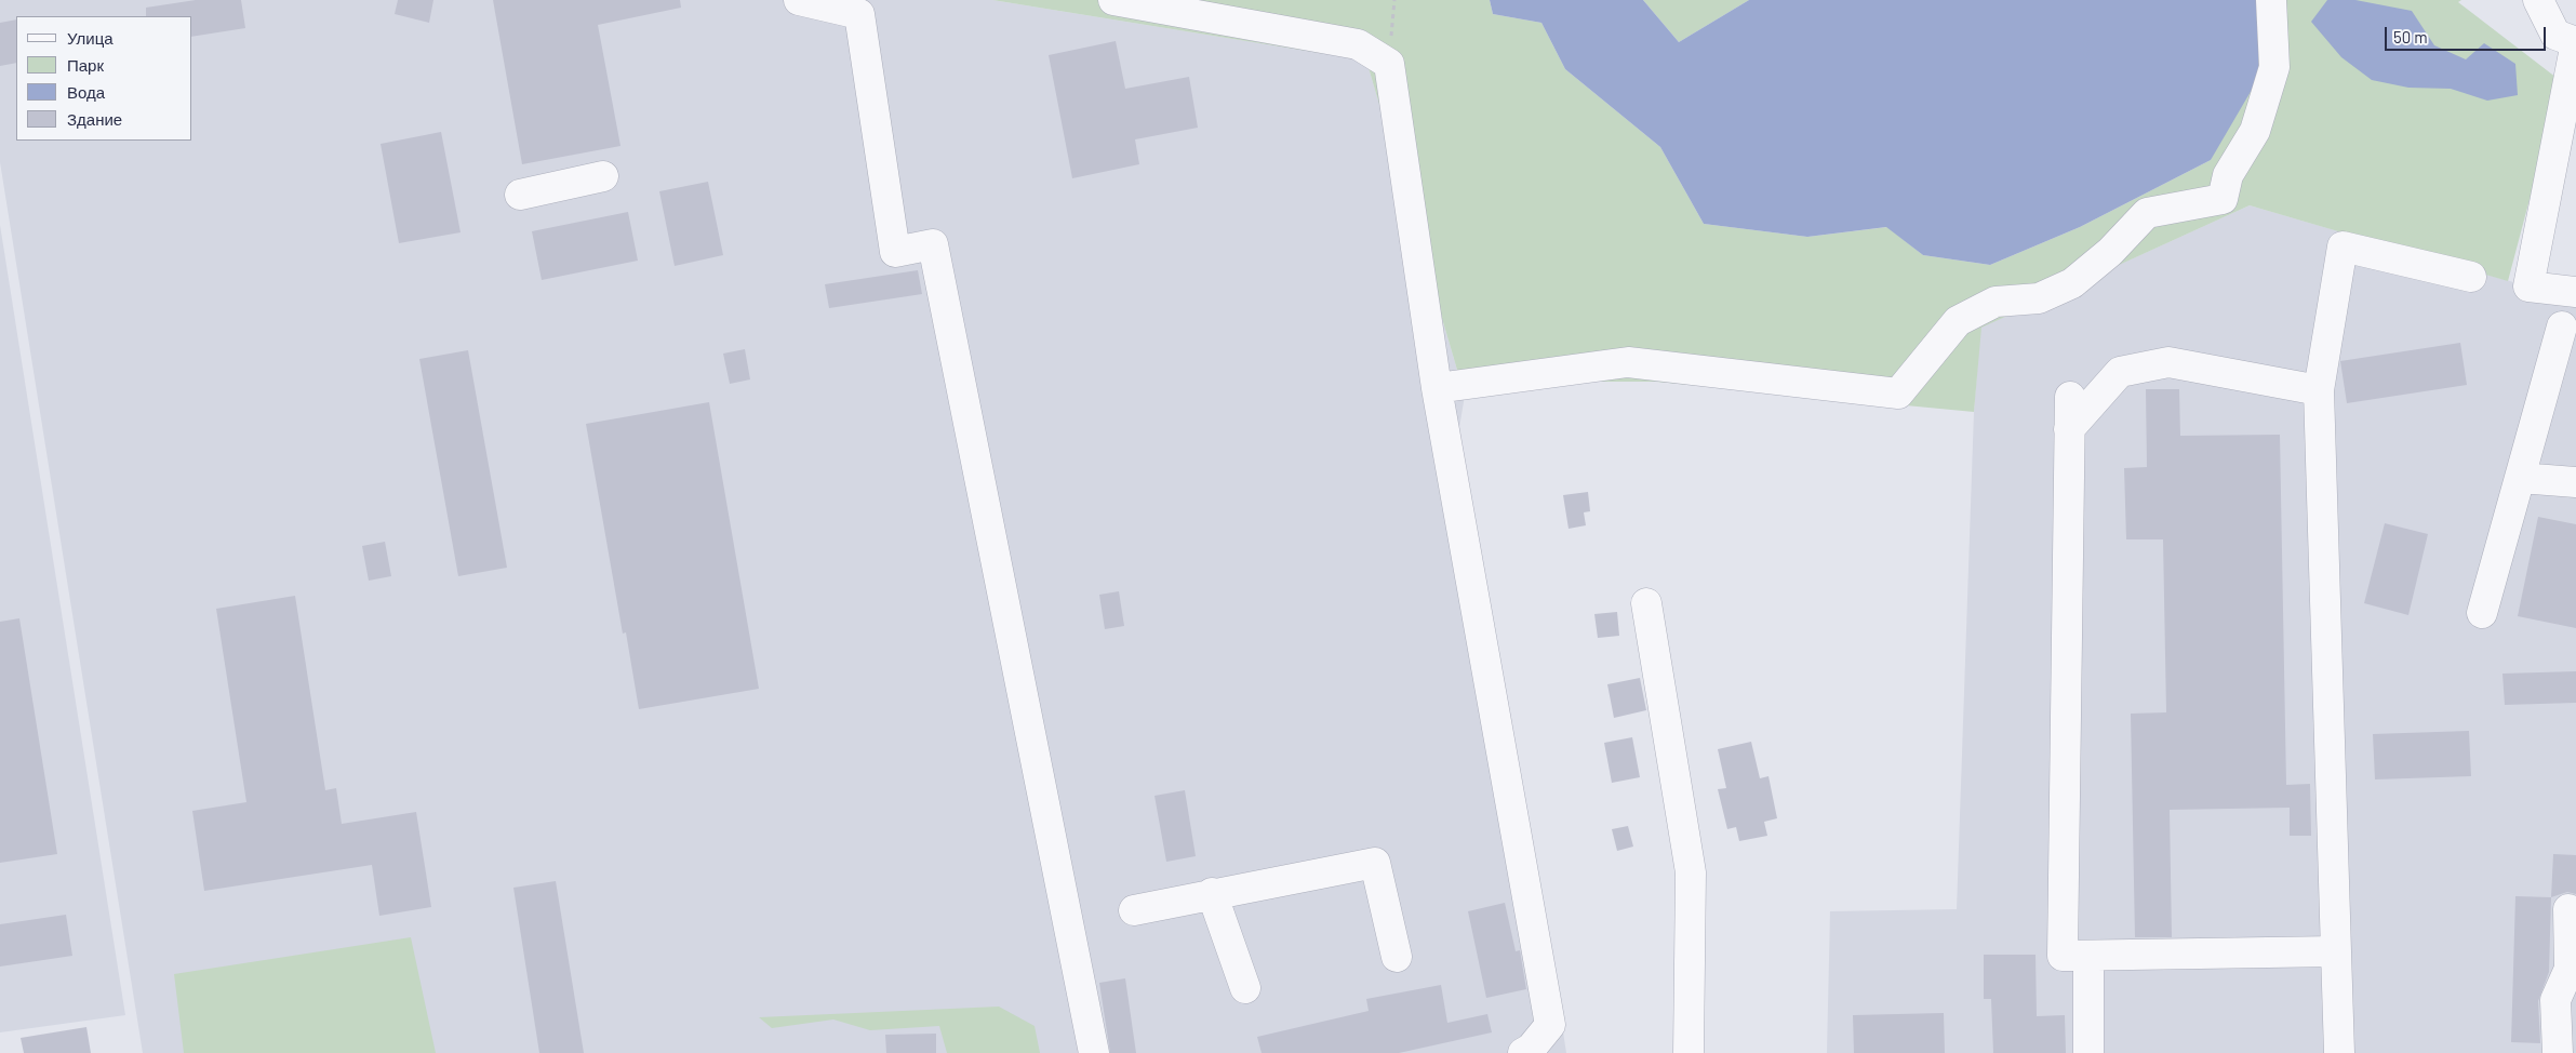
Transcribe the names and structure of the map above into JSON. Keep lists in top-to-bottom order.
{
  "legend": [
    "Улица",
    "Парк",
    "Вода",
    "Здание"
  ],
  "scale_bar": "50 m"
}
